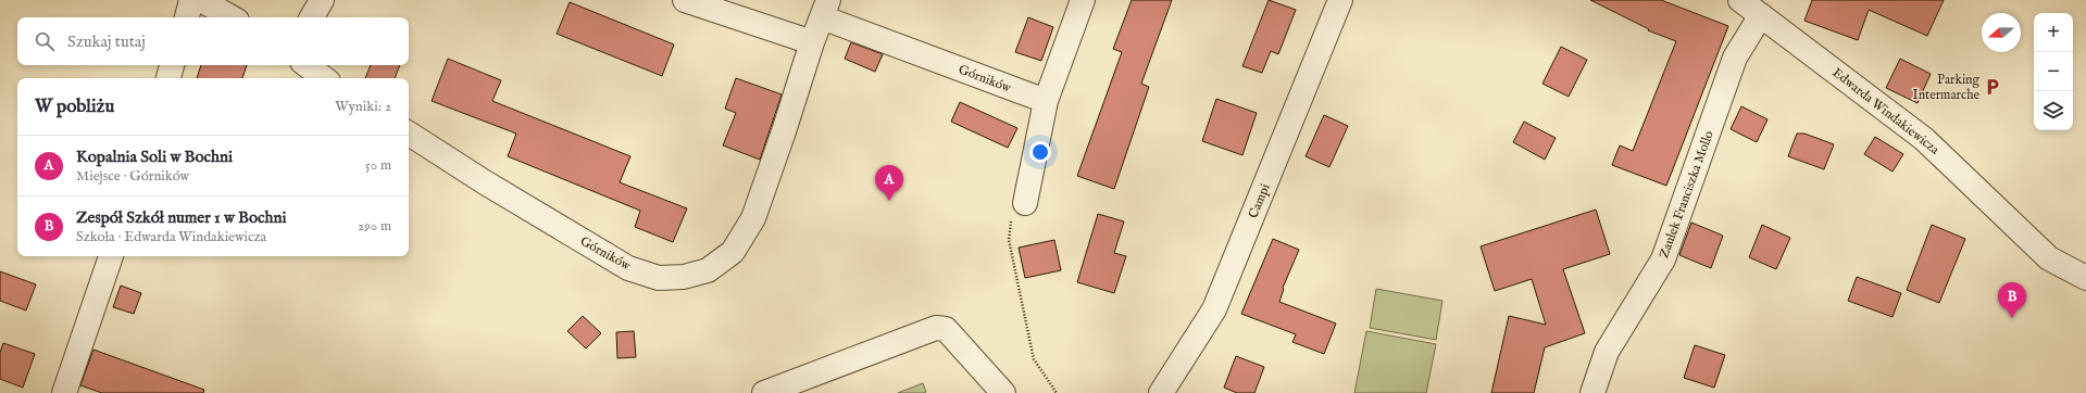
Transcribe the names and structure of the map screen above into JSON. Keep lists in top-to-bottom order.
{
  "streets": {
    "street": [
      "Górników",
      "Edwarda Windakiewicza",
      "Zaułek Franciszka Mollo",
      "Campi"
    ]
  },
  "crossings": [
    ["Edwarda Windakiewicza", "Zaułek Franciszka Mollo"]
  ],
  "places": {
    "parking": ["Parking Intermarche"]
  },
  "north": "left",
  "page": {
    "map_buttons": ["+", "−"],
    "search": "Szukaj tutaj",
    "heading": ["W pobliżu", "Wyniki: 2"],
    "list": [
      {
        "mark": "A",
        "name": "Kopalnia Soli w Bochni",
        "note": "Miejsce · Górników",
        "value": "50 m"
      },
      {
        "mark": "B",
        "name": "Zespół Szkół numer 1 w Bochni",
        "note": "Szkoła · Edwarda Windakiewicza",
        "value": "290 m"
      }
    ],
    "pins": ["A", "B"]
  }
}
